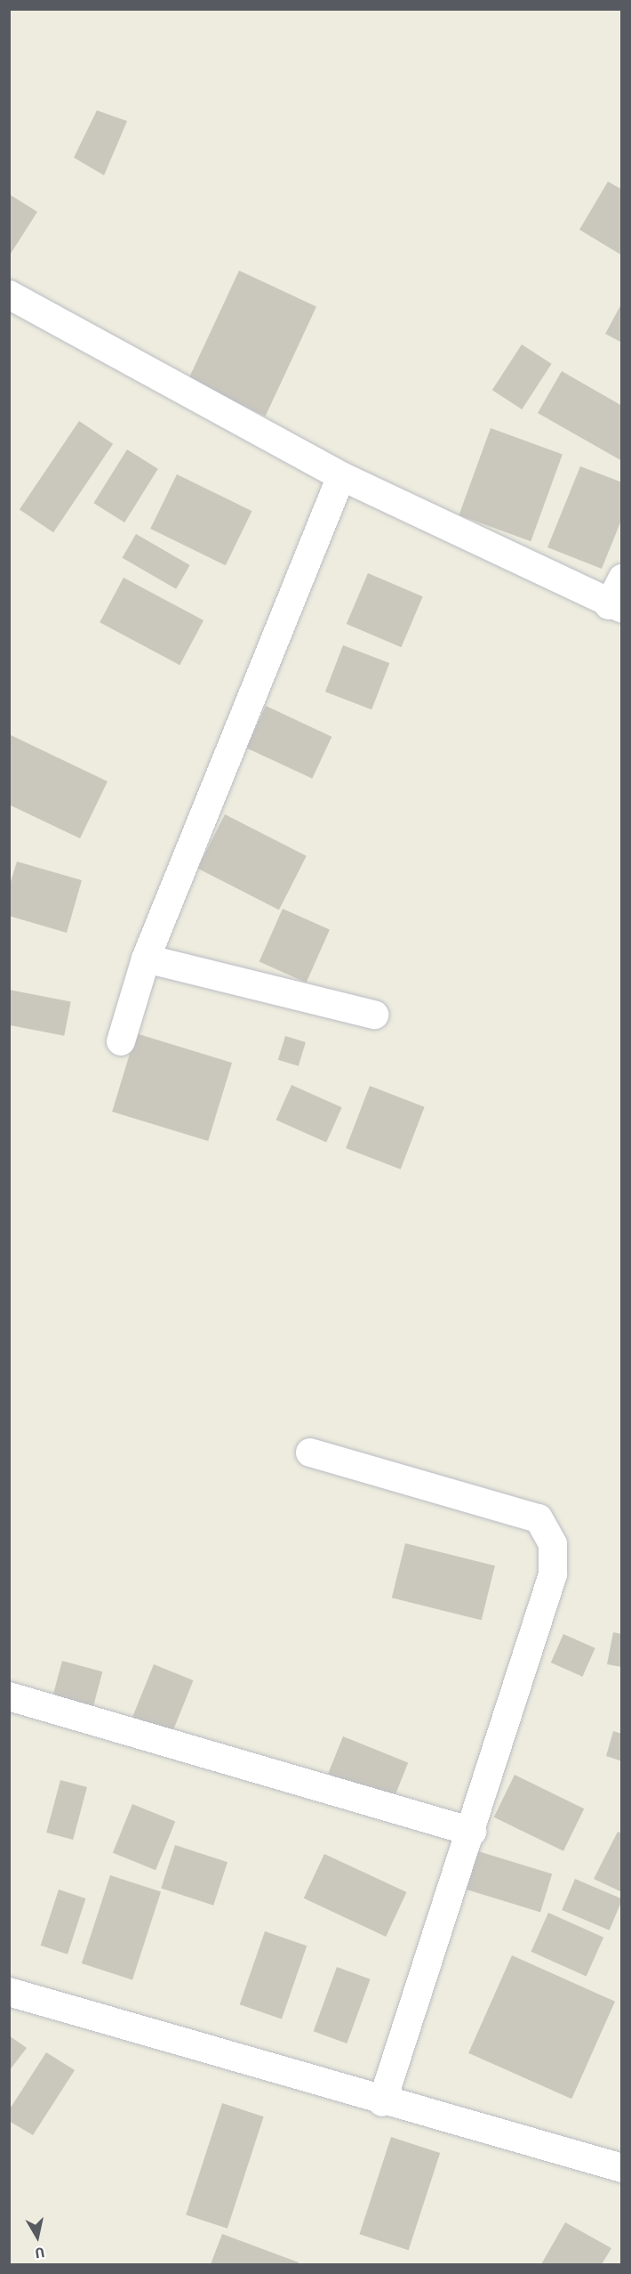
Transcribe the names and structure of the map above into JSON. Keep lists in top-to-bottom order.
{
  "north": "bottom"
}
